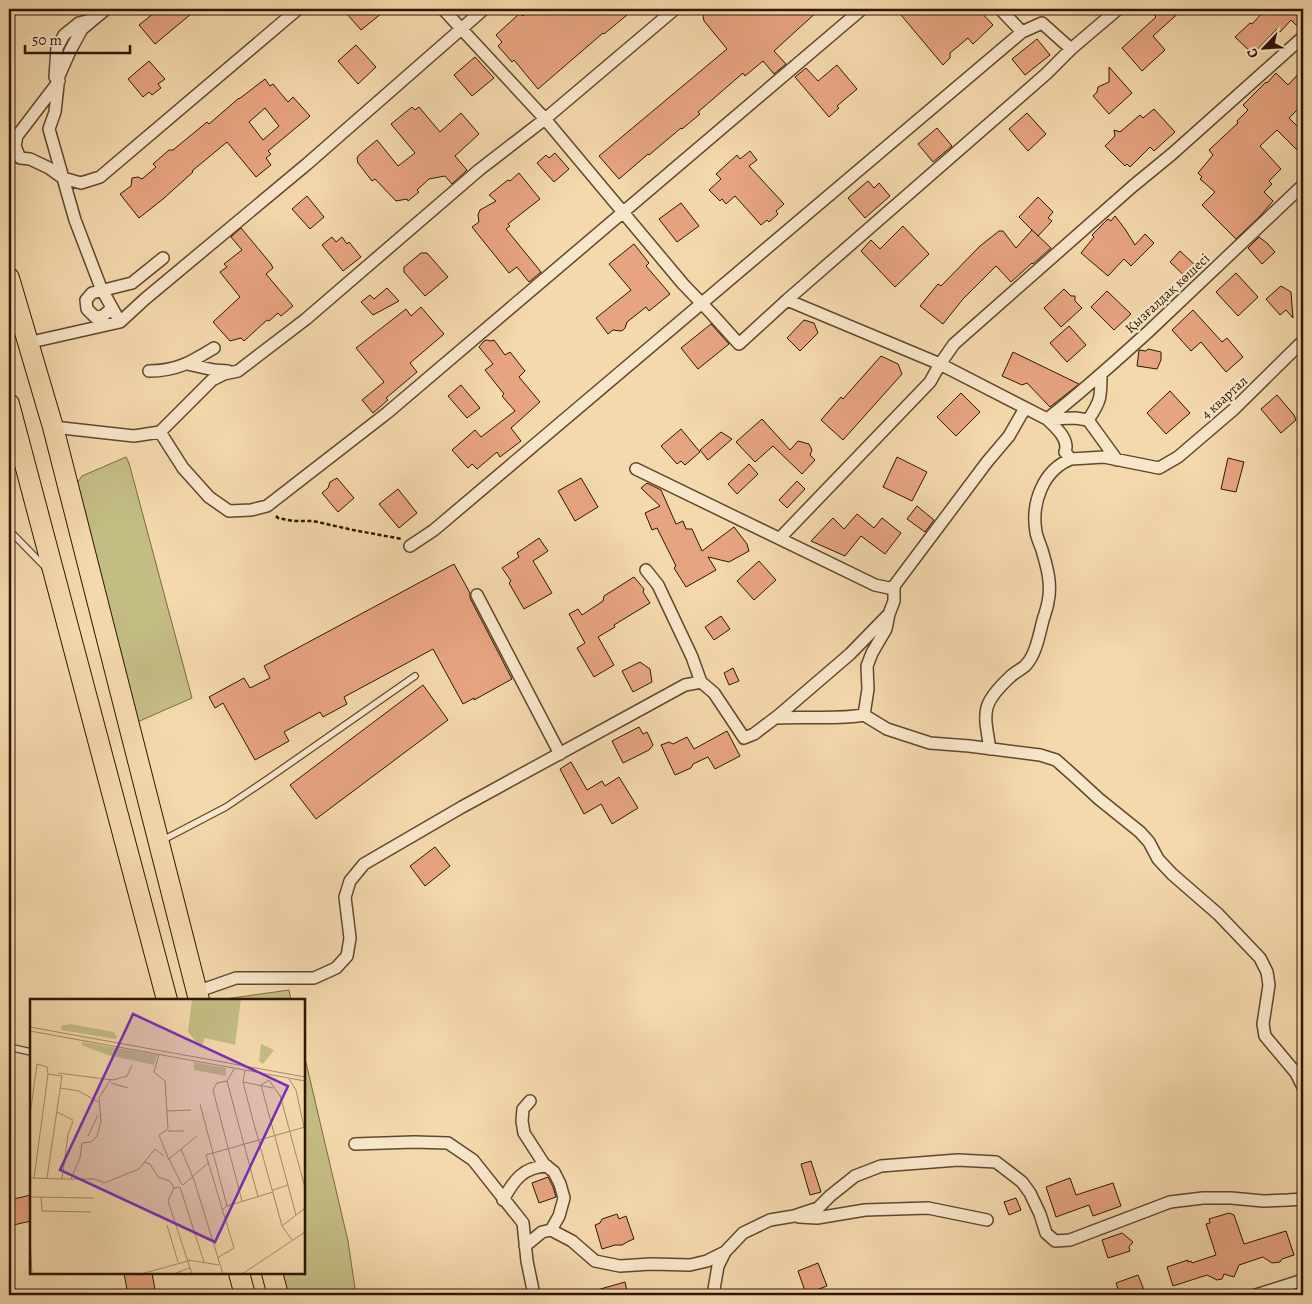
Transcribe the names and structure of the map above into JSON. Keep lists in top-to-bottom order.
{
  "streets": {
    "street": ["Қызғалдақ көшесі", "4 квартал"]
  },
  "scale_bar": "50 m",
  "north": "bottom left"
}
